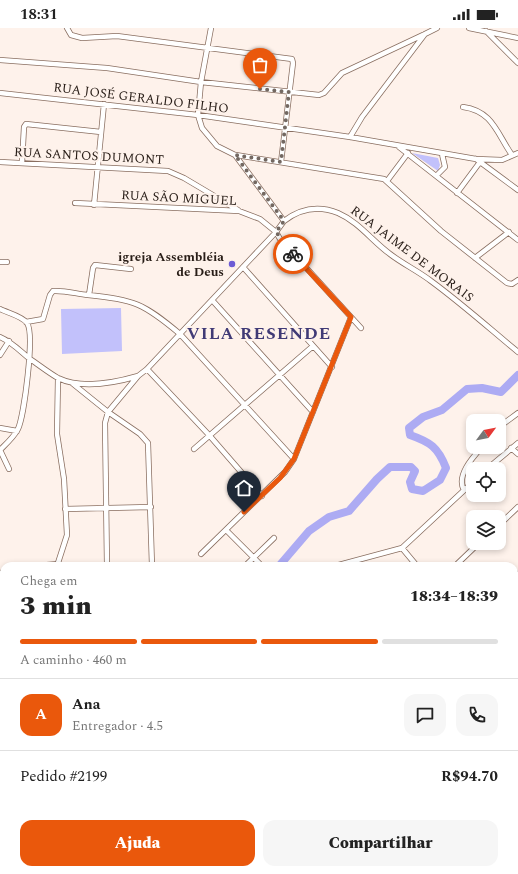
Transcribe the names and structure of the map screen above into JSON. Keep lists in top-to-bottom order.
{
  "streets": {
    "street": [
      "RUA JOSÉ GERALDO FILHO",
      "RUA SANTOS DUMONT",
      "RUA SÃO MIGUEL",
      "RUA JAIME DE MORAIS"
    ]
  },
  "crossings": [
    ["RUA SANTOS DUMONT", "RUA SÃO MIGUEL"]
  ],
  "districts": ["VILA RESENDE"],
  "places": ["igreja Assembléia de Deus"],
  "north": "top right",
  "page": {
    "status": "18:31",
    "heading": ["3 min", "Chega em", "18:34–18:39"],
    "panel": [
      "Ana",
      "Entregador · 4.5",
      "Pedido #2199",
      "R$94.70"
    ],
    "bar": "A caminho · 460 m",
    "round": "A",
    "buttons": ["Ajuda", "Compartilhar"]
  }
}
